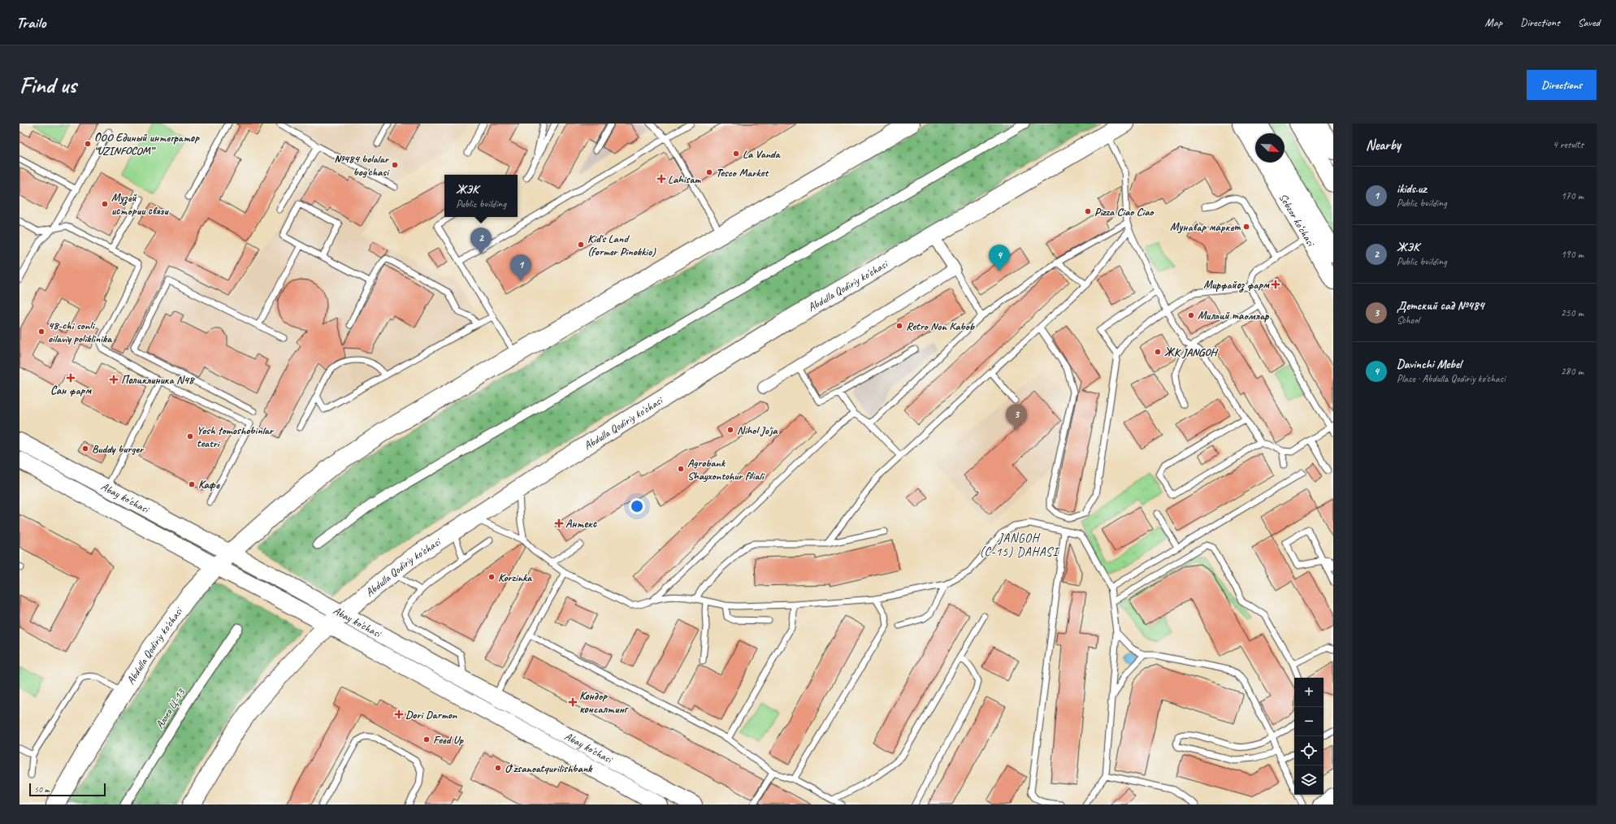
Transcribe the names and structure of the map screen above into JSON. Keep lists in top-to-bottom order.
{
  "streets": {
    "main road": ["Sebzor ko‘chasi", "Abdulla Qodiriy ko'chasi", "Abay ko'chasi"],
    "street": ["Аллея Ц-13"]
  },
  "crossings": [
    ["Abdulla Qodiriy ko'chasi", "Abay ko'chasi"]
  ],
  "districts": ["JANGOH (C-15) DAHASI"],
  "places": {
    "other": [
      "ООО Единый интегратор “UZINFOCOM”",
      "La Vanda",
      "№484 bolalar bog'chasi",
      "Tesco Market",
      "Музей истории связи",
      "Pizza Ciao Ciao",
      "Мунавар маркет",
      "Kid's Land (former Pinokkio)",
      "Миллий таомлар",
      "Retro Non Kabob",
      "48-chi sonli oilaviy poliklinika",
      "ЖК JANGOH",
      "Nihol Jo'ja",
      "Yosh tomoshobinlar teatri",
      "Buddy burger",
      "Agrobank Shayxontohur filiali",
      "Кафе",
      "Korzinka",
      "Feed Up",
      "Oʻzsanoatqurilishbank"
    ],
    "health": [
      "Lahisam",
      "Мирфайоз фарм",
      "Сан фарм",
      "Поликлиника N48",
      "Антекс",
      "Кондор консалтинг",
      "Dori Darmon"
    ]
  },
  "scale_bar": "50 m",
  "north": "bottom right",
  "page": {
    "header": "Trailo",
    "nav": ["Map", "Directions", "Saved"],
    "buttons": "Directions",
    "title": "Find us",
    "heading": ["Nearby", "4 results"],
    "list": [
      {
        "mark": "1",
        "name": "ikids.uz",
        "note": "Public building",
        "value": "170 m"
      },
      {
        "mark": "2",
        "name": "ЖЭК",
        "note": "Public building",
        "value": "190 m"
      },
      {
        "mark": "3",
        "name": "Детский сад №484",
        "note": "School",
        "value": "250 m"
      },
      {
        "mark": "4",
        "name": "Davinchi Mebel",
        "note": "Place · Abdulla Qodiriy ko'chasi",
        "value": "280 m"
      }
    ],
    "popup": ["ЖЭК", "Public building"],
    "pins": [
      "2",
      "4",
      "1",
      "3"
    ],
    "map_buttons": ["+", "−"],
    "scale": "50 m"
  }
}
